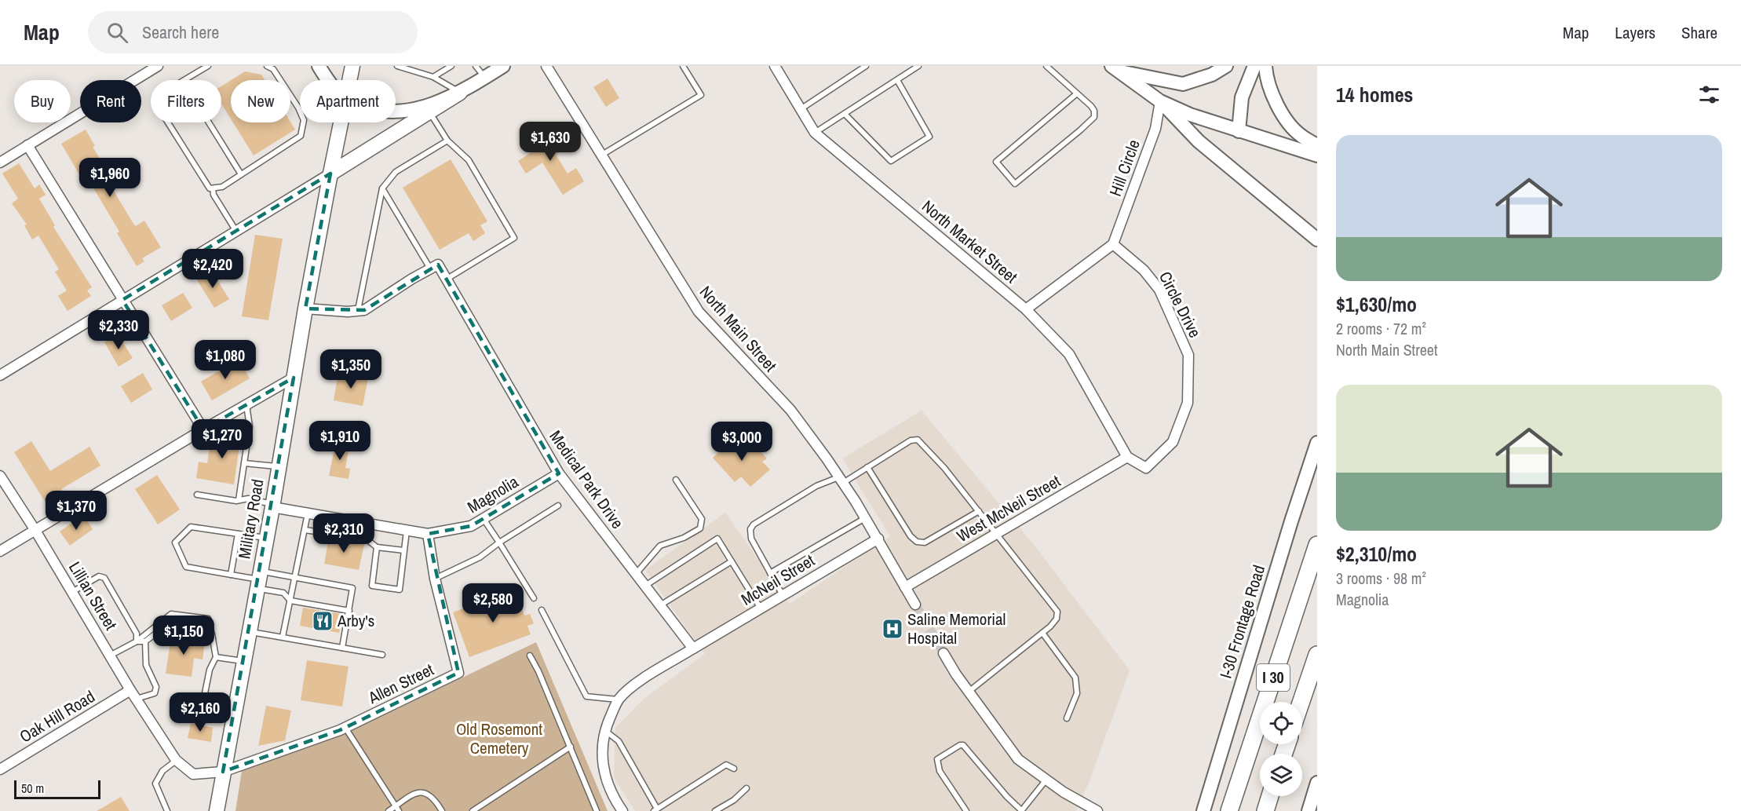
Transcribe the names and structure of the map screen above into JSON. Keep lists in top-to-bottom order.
{
  "streets": {
    "highway": ["I 30"],
    "main road": ["Military Road", "I-30 Frontage Road"],
    "street": [
      "Hill Circle",
      "North Market Street",
      "Circle Drive",
      "North Main Street",
      "Medical Park Drive",
      "Magnolia",
      "West McNeil Street",
      "McNeil Street",
      "Lillian Street",
      "Allen Street",
      "Oak Hill Road"
    ]
  },
  "crossings": [
    ["Hill Circle", "Circle Drive"],
    ["North Market Street", "Circle Drive"],
    ["North Market Street", "West McNeil Street"],
    ["Circle Drive", "West McNeil Street"],
    ["North Main Street", "West McNeil Street"],
    ["North Main Street", "McNeil Street"],
    ["Medical Park Drive", "Magnolia"],
    ["Medical Park Drive", "McNeil Street"],
    ["Magnolia", "Military Road"],
    ["Magnolia", "Allen Street"],
    ["Military Road", "Lillian Street"],
    ["Military Road", "Allen Street"],
    ["Lillian Street", "Allen Street"],
    ["Lillian Street", "Oak Hill Road"]
  ],
  "parks": ["Old Rosemont Cemetery"],
  "places": {
    "restaurant": ["Arby's"],
    "hospital": ["Saline Memorial Hospital"]
  },
  "scale_bar": "50 m",
  "page": {
    "header": "Map",
    "search": "Search here",
    "nav": ["Map", "Layers", "Share"],
    "heading": "14 homes",
    "chip": [
      "Buy",
      "Rent",
      "Filters",
      "New",
      "Apartment"
    ],
    "price": [
      "$1,630",
      "$1,960",
      "$2,420",
      "$2,330",
      "$1,080",
      "$1,350",
      "$1,270",
      "$1,910",
      "$3,000",
      "$1,370",
      "$2,310",
      "$2,580",
      "$1,150",
      "$2,160"
    ],
    "list": [
      {
        "name": "$1,630/mo",
        "note": "2 rooms · 72 m² · North Main Street"
      },
      {
        "name": "$2,310/mo",
        "note": "3 rooms · 98 m² · Magnolia"
      }
    ],
    "scale": "50 m"
  }
}
